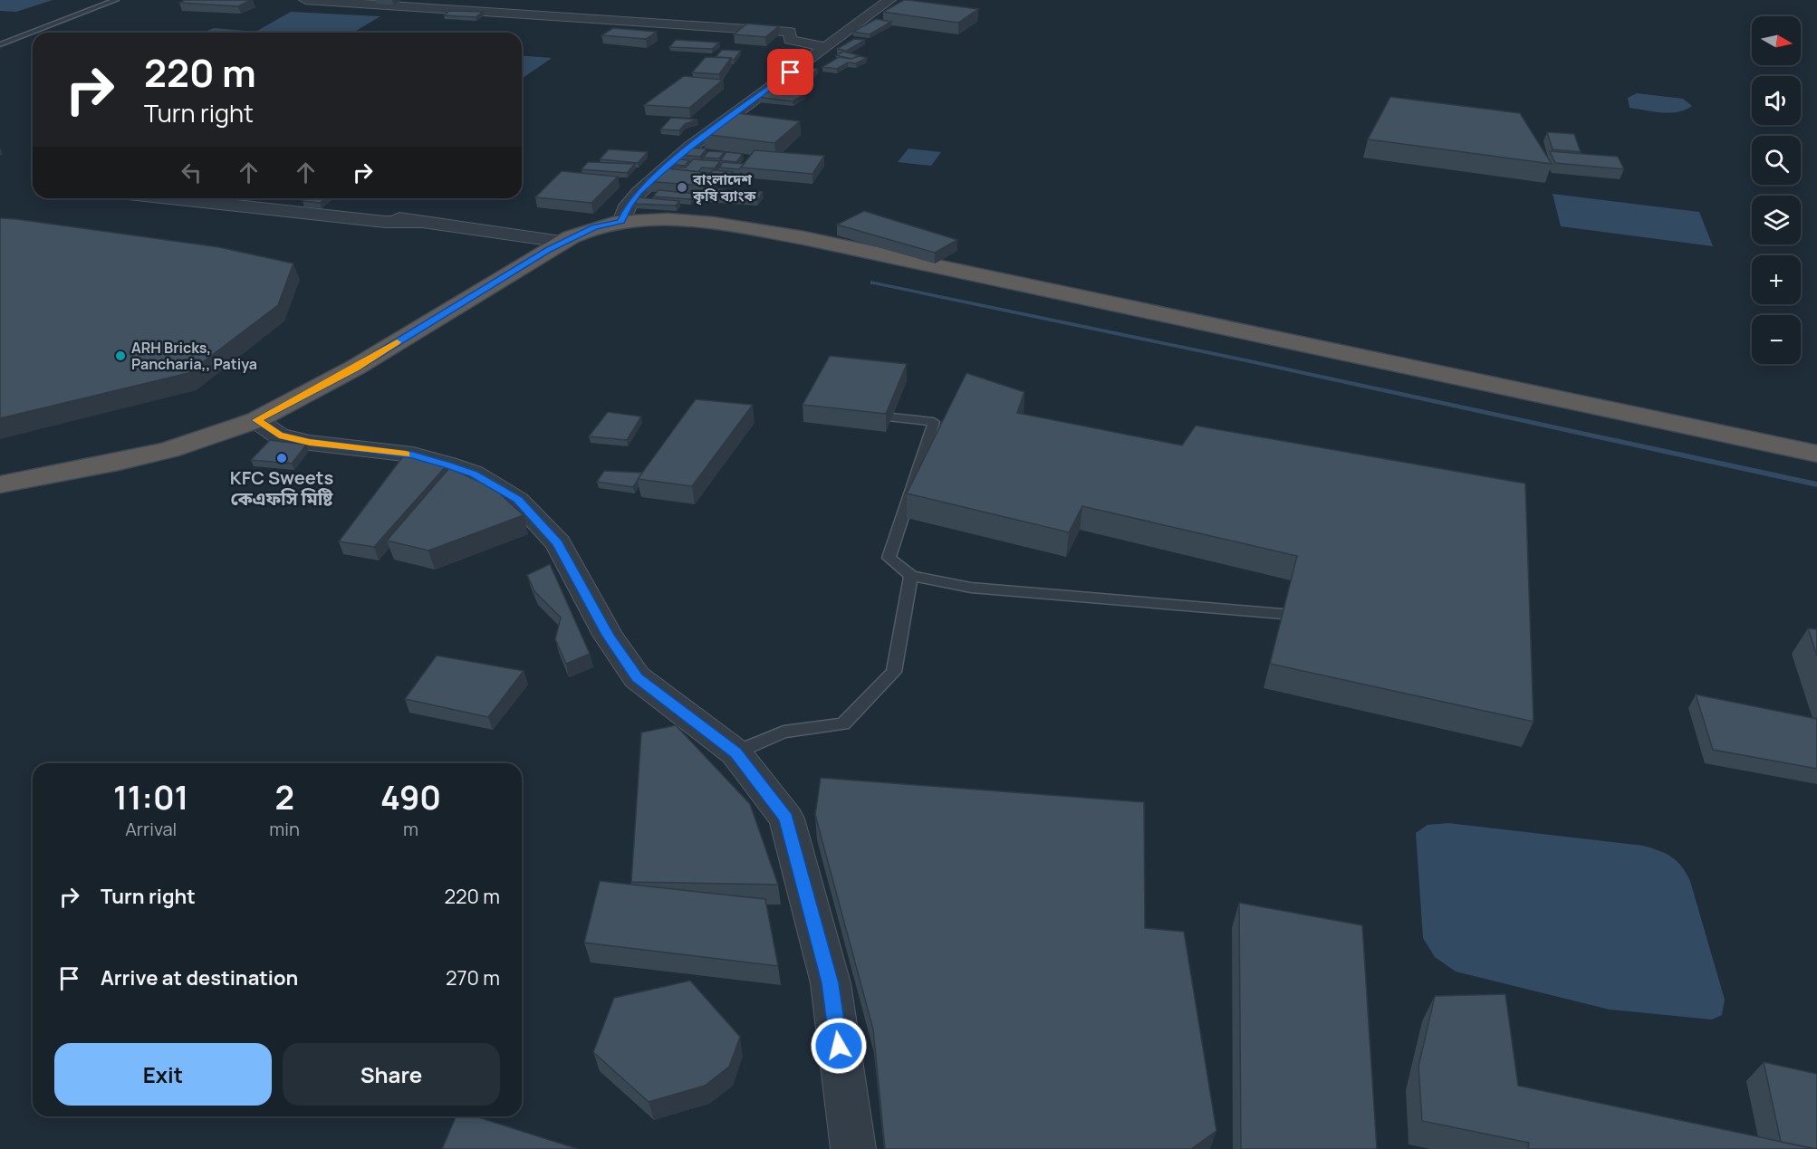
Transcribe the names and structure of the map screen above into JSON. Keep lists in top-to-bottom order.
{
  "places": ["বাংলাদেশ কৃষি ব্যাংক", "ARH Bricks, Pancharia,, Patiya", "KFC Sweets কেএফসি মিষ্টি"],
  "north": "right",
  "page": {
    "map_buttons": ["+", "−"],
    "turn": ["220 m", "Turn right"],
    "eta": [
      "11:01",
      "Arrival",
      "2",
      "min",
      "490",
      "m"
    ],
    "list": [
      {
        "name": "Turn right",
        "value": "220 m"
      },
      {
        "name": "Arrive at destination",
        "value": "270 m"
      }
    ],
    "buttons": ["Exit", "Share"]
  }
}
